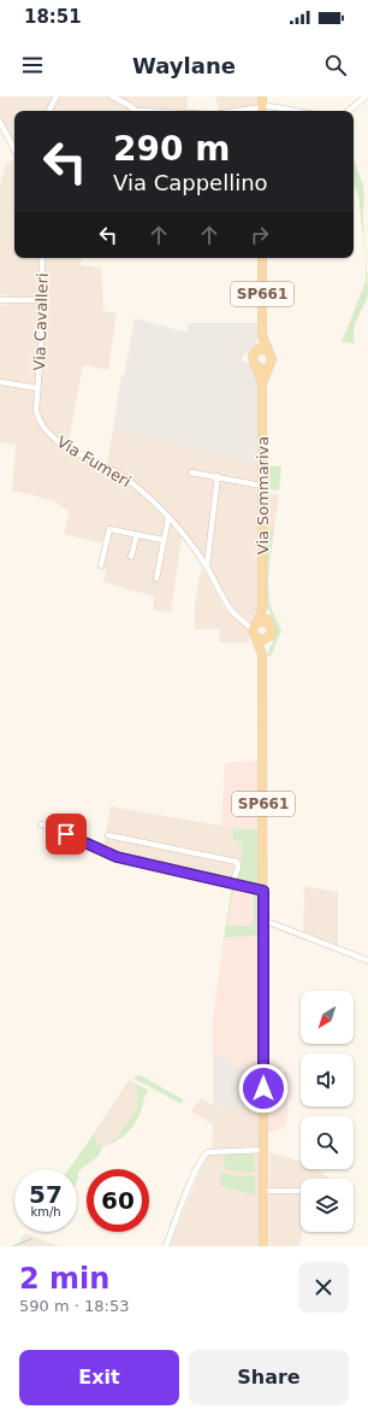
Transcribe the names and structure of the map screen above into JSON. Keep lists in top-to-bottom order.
{
  "streets": {
    "main road": ["SP661", "Via Sommariva"],
    "street": ["Via Cavalleri", "Via Fumeri"]
  },
  "crossings": [
    ["SP661", "Via Fumeri"],
    ["SP661", "Via Sommariva"],
    ["Via Cavalleri", "Via Fumeri"],
    ["Via Fumeri", "Via Sommariva"]
  ],
  "north": "bottom left",
  "page": {
    "status": "18:51",
    "header": "Waylane",
    "turn": ["290 m", "Via Cappellino"],
    "speed": "57 km/h",
    "limit": "60",
    "heading": ["2 min", "590 m · 18:53"],
    "buttons": ["Exit", "Share"]
  }
}
